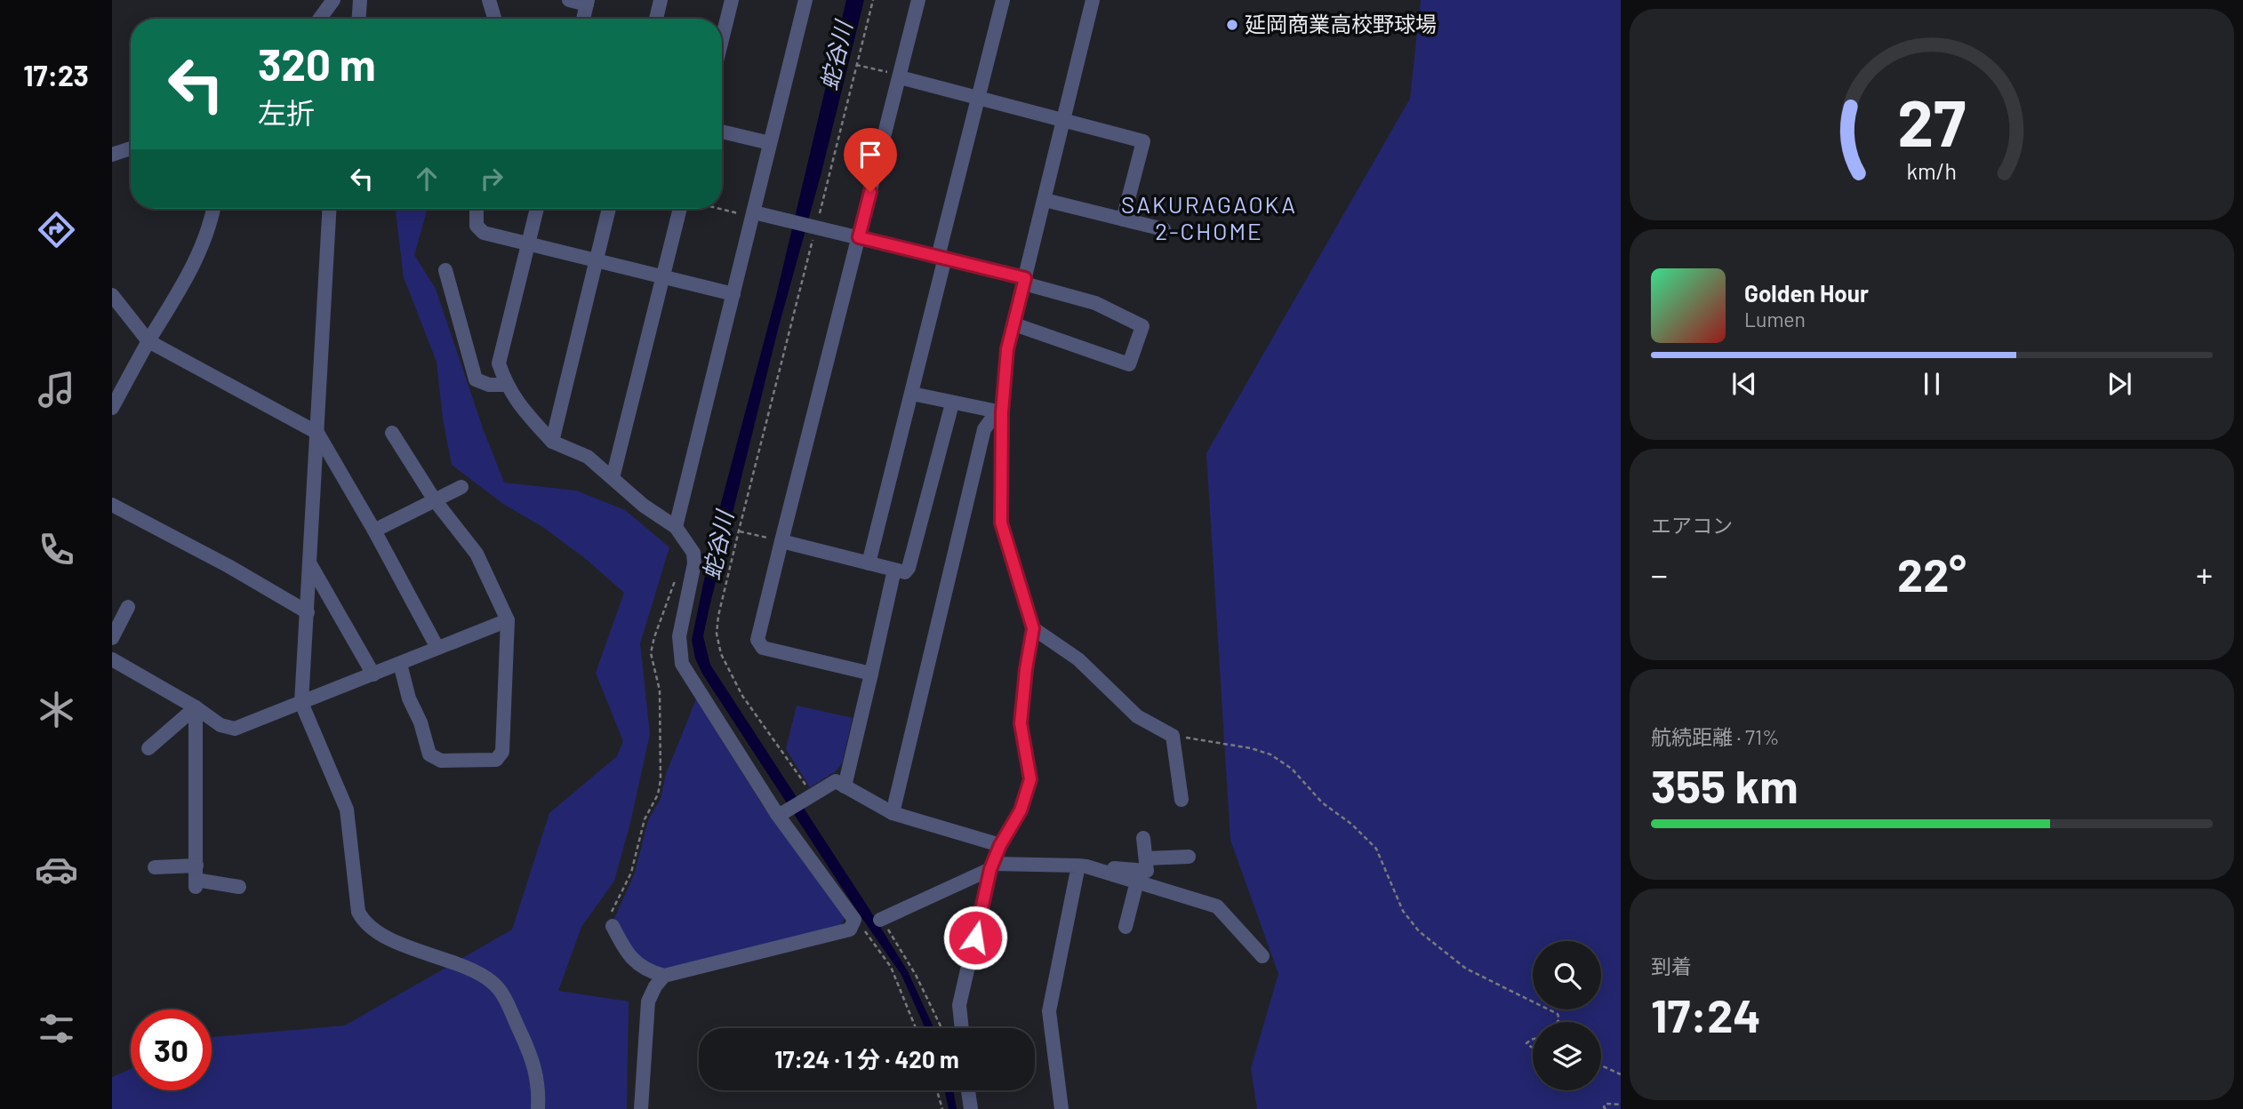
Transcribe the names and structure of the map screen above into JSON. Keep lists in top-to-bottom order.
{
  "districts": ["SAKURAGAOKA 2-CHOME"],
  "water": ["蛇谷川"],
  "places": ["延岡商業高校野球場"],
  "page": {
    "tabs": "17:23",
    "turn": ["320 m", "左折"],
    "song": ["Golden Hour", "Lumen"],
    "tile": [
      "エアコン",
      ["航続距離 · 71%", "355 km"],
      ["到着", "17:24"]
    ],
    "heat": ["−", "22°", "+"],
    "limit": "30",
    "trip": "17:24 · 1 分 · 420 m",
    "gauge": ["27", "km/h"]
  }
}
